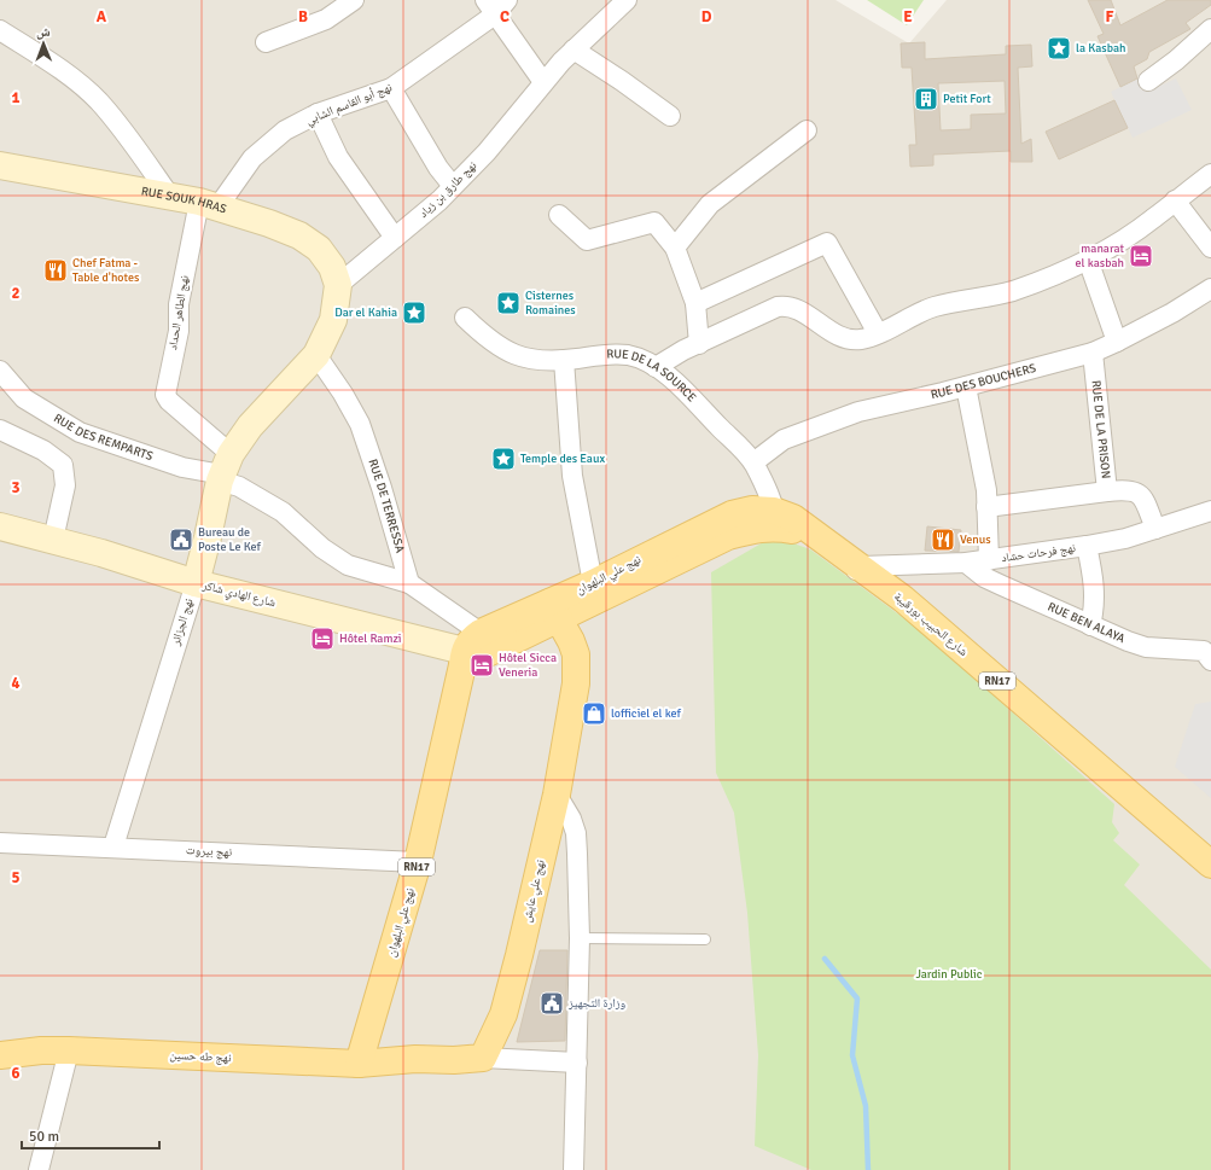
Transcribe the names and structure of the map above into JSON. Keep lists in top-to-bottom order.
{
  "streets": {
    "main road": [
      "نهج علي البلهوان",
      "شارع الحبيب بورقيبة",
      "RN17",
      "نهج علي عايش",
      "نهج طه حسين"
    ],
    "street": [
      "نهج أبو القاسم الشابي",
      "نهج طارق بن زياد",
      "RUE SOUK HRAS",
      "نهج الطاهر الحداد",
      "RUE DE LA SOURCE",
      "RUE DES BOUCHERS",
      "RUE DE LA PRISON",
      "RUE DES REMPARTS",
      "RUE DE TERRESSA",
      "نهج فرحات حشاد",
      "شارع الهادي شاكر",
      "نهج الجزائر",
      "RUE BEN ALAYA",
      "نهج بيروت"
    ]
  },
  "crossings": [
    ["نهج أبو القاسم الشابي", "RUE SOUK HRAS"],
    ["نهج أبو القاسم الشابي", "نهج الطاهر الحداد"],
    ["نهج طارق بن زياد", "RUE SOUK HRAS"],
    ["نهج طارق بن زياد", "نهج الجزائر"],
    ["RUE SOUK HRAS", "نهج الطاهر الحداد"],
    ["RUE SOUK HRAS", "نهج الجزائر"],
    ["نهج الطاهر الحداد", "RUE DES REMPARTS"],
    ["نهج الطاهر الحداد", "نهج الجزائر"],
    ["RUE DE LA SOURCE", "RUE DES BOUCHERS"],
    ["RUE DE LA SOURCE", "نهج علي البلهوان"],
    ["RUE DE LA SOURCE", "شارع الحبيب بورقيبة"],
    ["RUE DES BOUCHERS", "RUE DE LA PRISON"],
    ["RUE DE LA PRISON", "نهج فرحات حشاد"],
    ["RUE DES REMPARTS", "نهج الجزائر"],
    ["RUE DE TERRESSA", "نهج الجزائر"],
    ["نهج فرحات حشاد", "RUE BEN ALAYA"],
    ["نهج فرحات حشاد", "شارع الحبيب بورقيبة"],
    ["نهج علي البلهوان", "شارع الهادي شاكر"],
    ["نهج علي البلهوان", "شارع الحبيب بورقيبة"],
    ["نهج علي البلهوان", "نهج بيروت"],
    ["نهج علي البلهوان", "نهج علي عايش"],
    ["نهج علي البلهوان", "نهج طه حسين"],
    ["شارع الهادي شاكر", "نهج الجزائر"],
    ["نهج الجزائر", "نهج بيروت"]
  ],
  "parks": ["Jardin Public"],
  "places": {
    "place": [
      "la Kasbah",
      "Cisternes Romaines",
      "Dar el Kahia",
      "Temple des Eaux"
    ],
    "building": ["Petit Fort"],
    "hotel": ["manarat el kasbah", "Hôtel Ramzi", "Hôtel Sicca Veneria"],
    "restaurant": ["Chef Fatma - Table d'hotes", "Venus"],
    "public building": ["Bureau de Poste Le Kef", "وزارة التجهيز"],
    "shop": ["lofficiel el kef"]
  },
  "scale_bar": "50 m",
  "north": "top",
  "grid": {
    "columns": [
      "A",
      "B",
      "C",
      "D",
      "E",
      "F"
    ],
    "rows": [
      "1",
      "2",
      "3",
      "4",
      "5",
      "6"
    ]
  }
}
